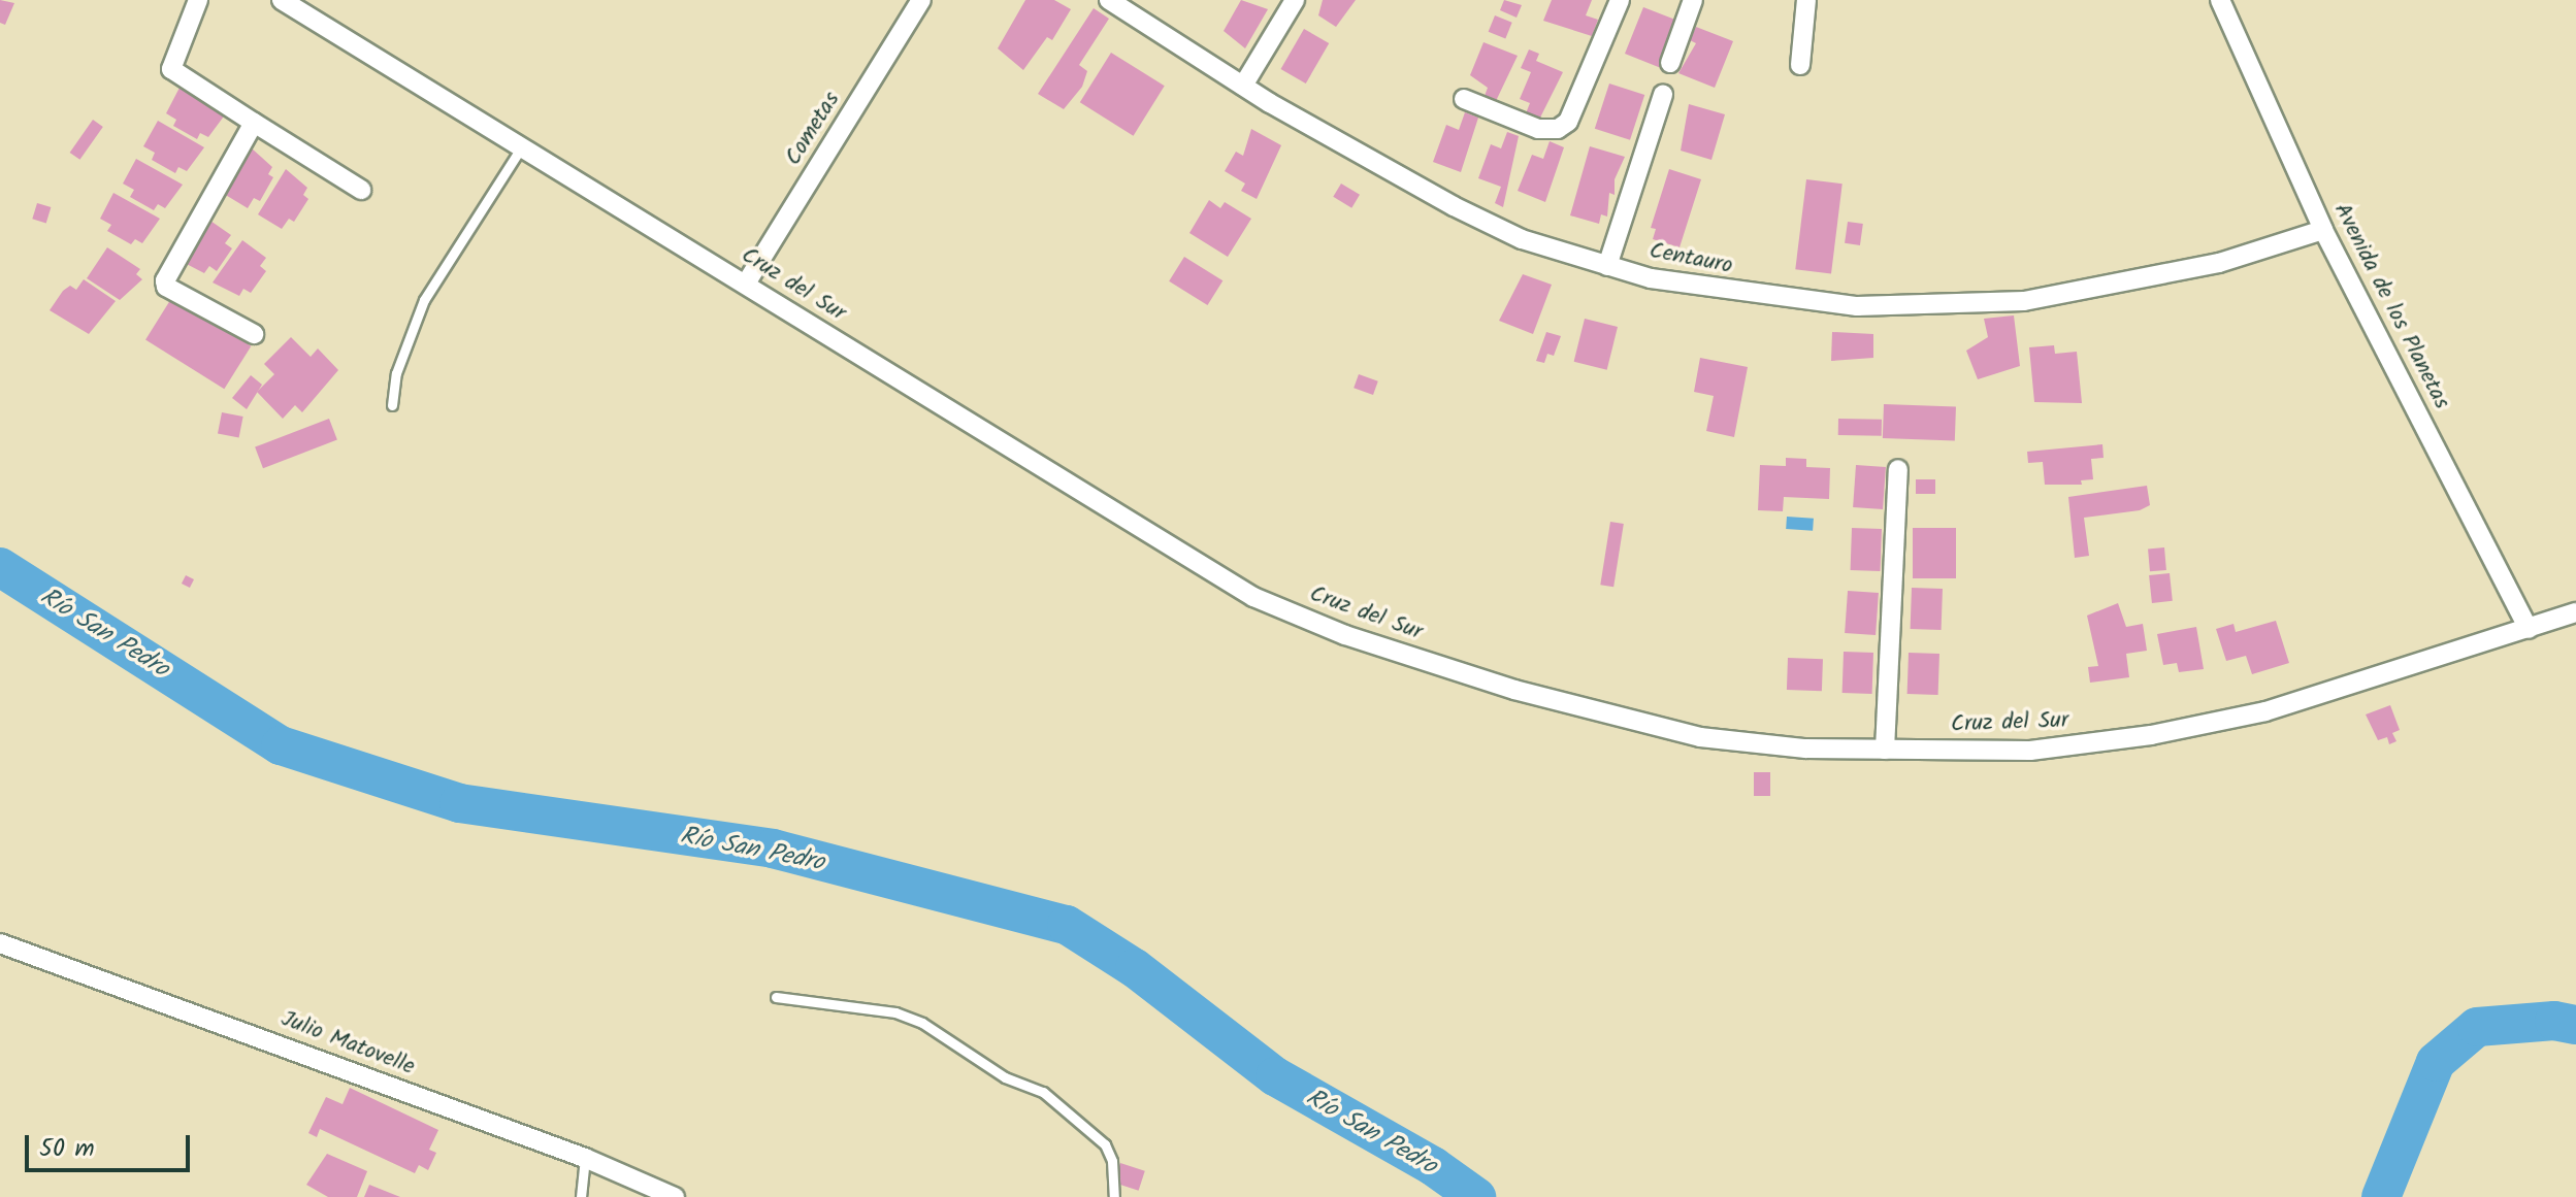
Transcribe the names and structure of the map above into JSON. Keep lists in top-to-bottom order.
{
  "streets": {
    "street": [
      "Cometas",
      "Centauro",
      "Cruz del Sur",
      "Avenida de los Planetas",
      "Julio Matovelle"
    ]
  },
  "crossings": [
    ["Cometas", "Cruz del Sur"],
    ["Centauro", "Avenida de los Planetas"],
    ["Cruz del Sur", "Avenida de los Planetas"]
  ],
  "water": ["Río San Pedro"],
  "scale_bar": "50 m"
}
